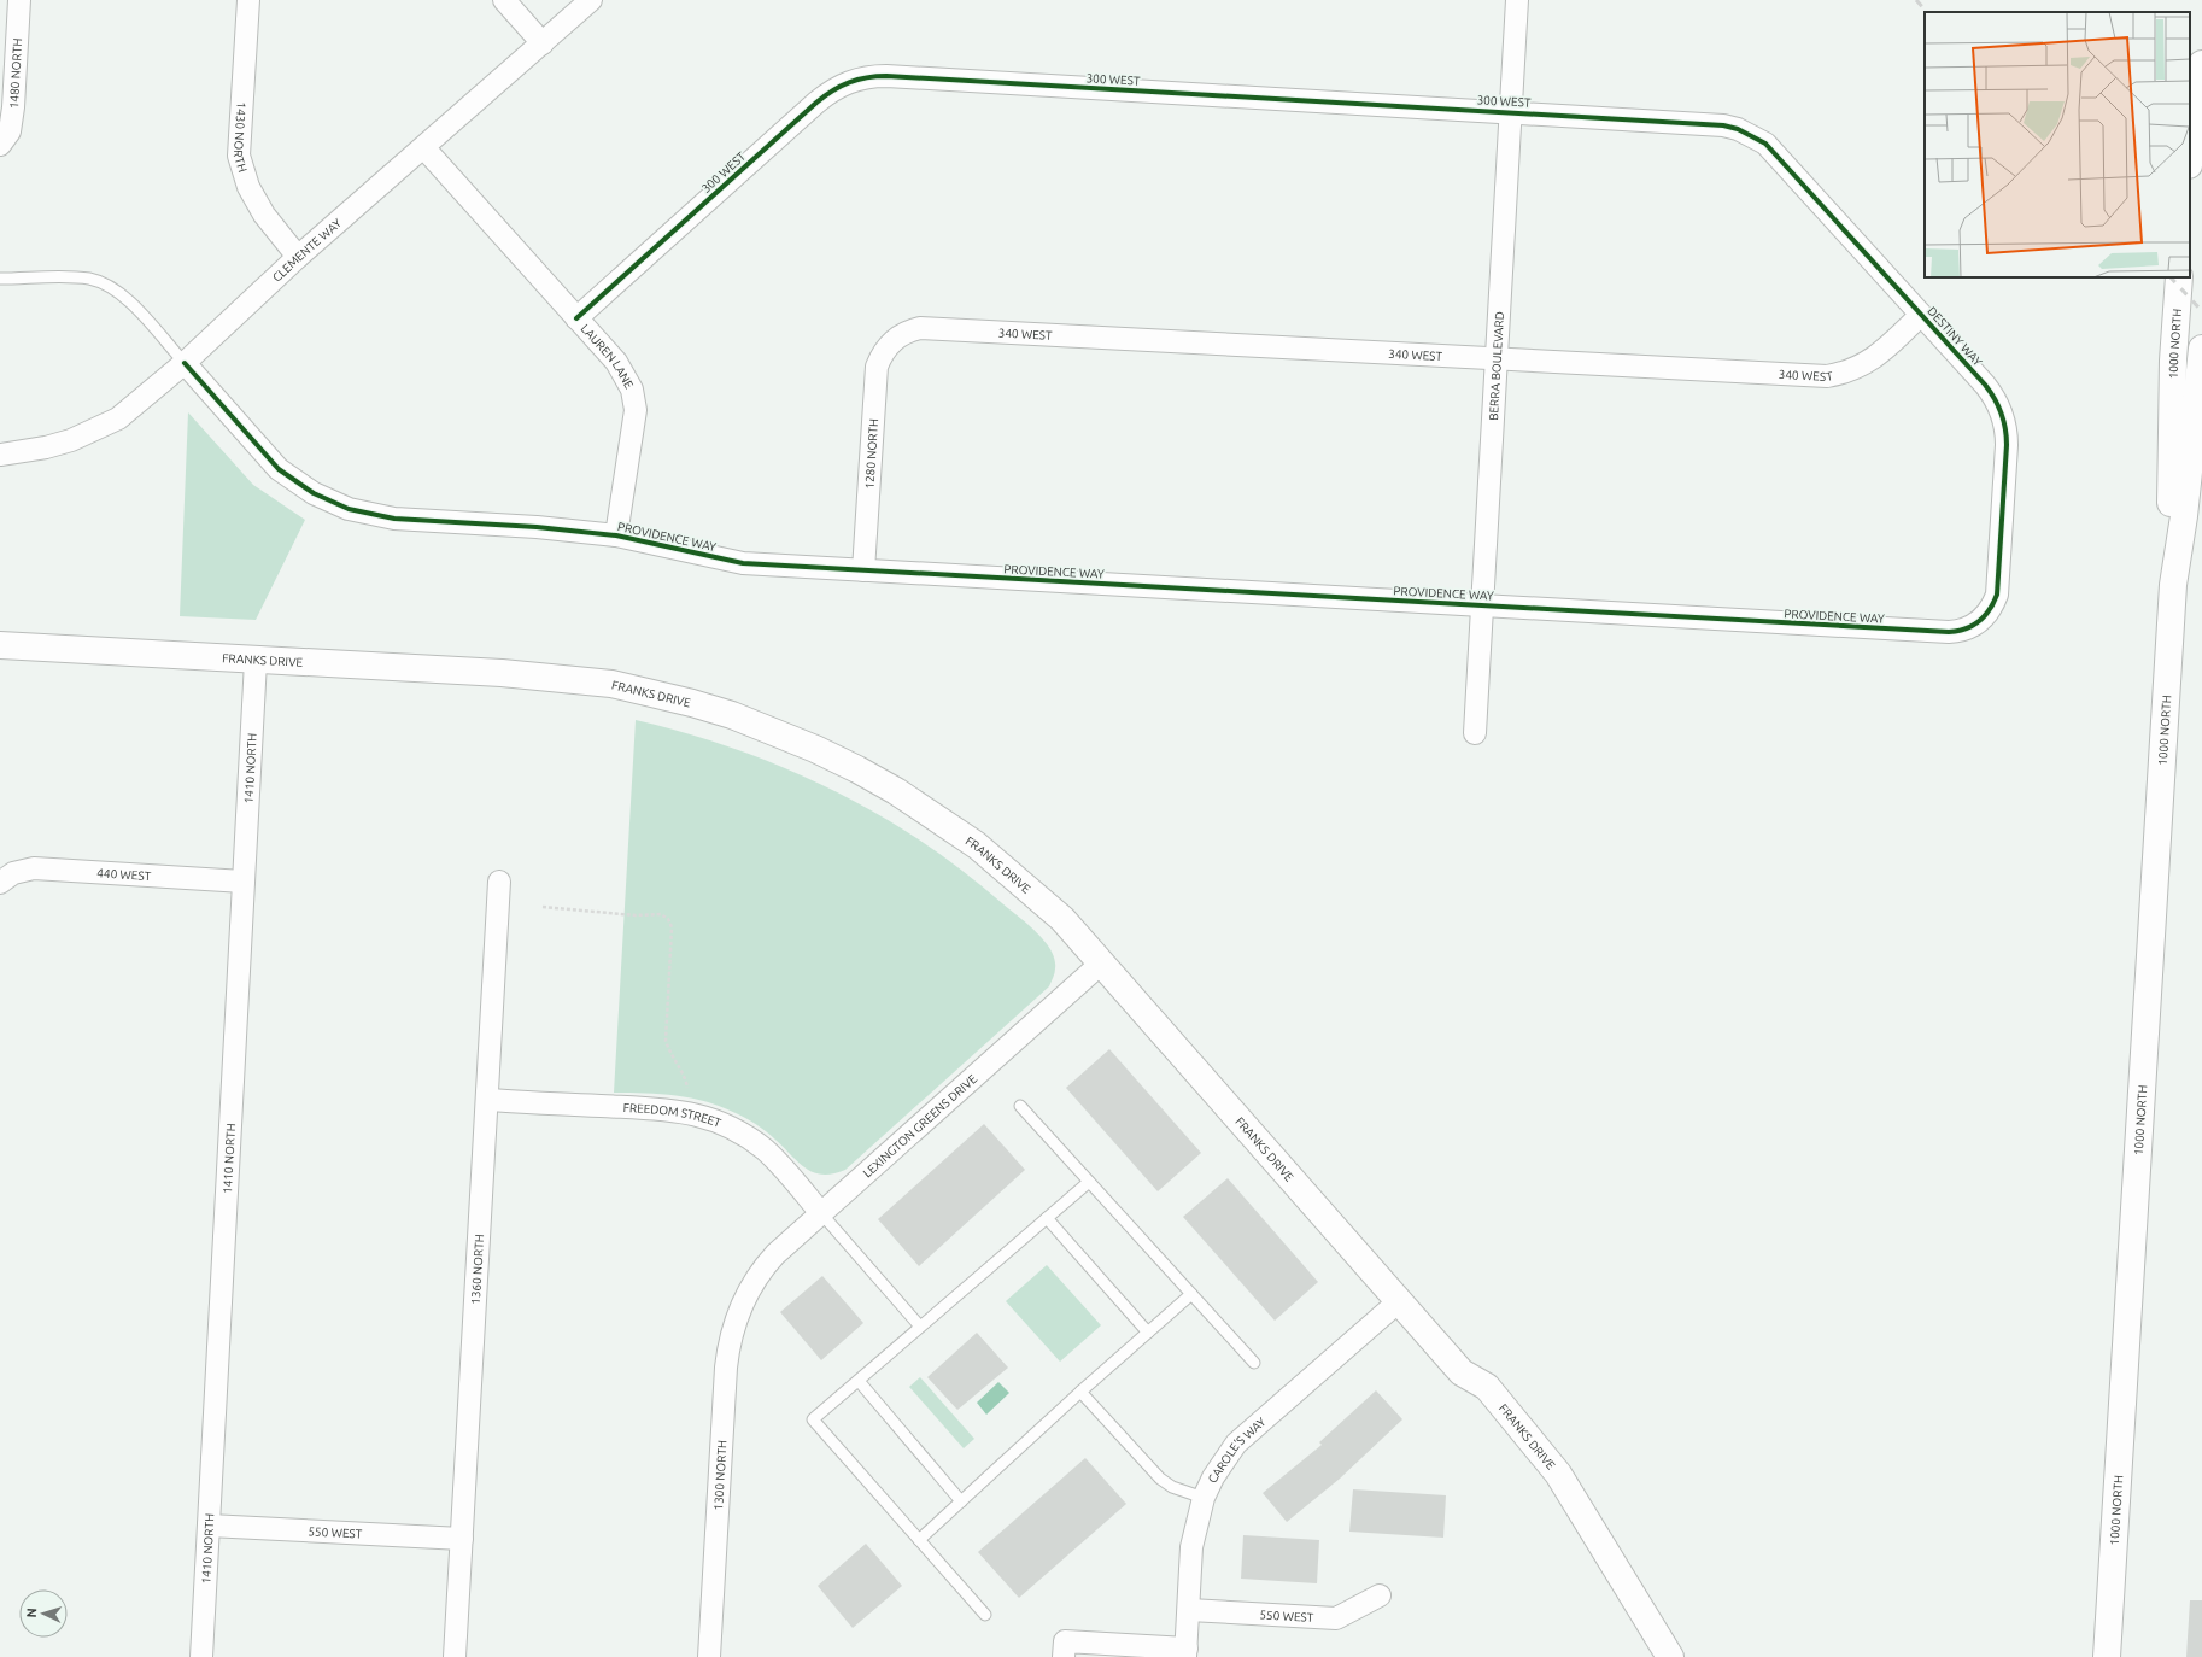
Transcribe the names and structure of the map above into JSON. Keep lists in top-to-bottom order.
{
  "streets": {
    "street": [
      "1480 NORTH",
      "300 WEST",
      "1430 NORTH",
      "CLEMENTE WAY",
      "340 WEST",
      "DESTINY WAY",
      "1000 NORTH",
      "LAUREN LANE",
      "BERRA BOULEVARD",
      "1280 NORTH",
      "PROVIDENCE WAY",
      "FRANKS DRIVE",
      "1410 NORTH",
      "440 WEST",
      "FREEDOM STREET",
      "LEXINGTON GREENS DRIVE",
      "1360 NORTH",
      "CAROLE'S WAY",
      "1300 NORTH",
      "550 WEST"
    ]
  },
  "crossings": [
    ["300 WEST", "DESTINY WAY"],
    ["300 WEST", "LAUREN LANE"],
    ["300 WEST", "BERRA BOULEVARD"],
    ["1430 NORTH", "CLEMENTE WAY"],
    ["CLEMENTE WAY", "LAUREN LANE"],
    ["CLEMENTE WAY", "PROVIDENCE WAY"],
    ["340 WEST", "DESTINY WAY"],
    ["340 WEST", "BERRA BOULEVARD"],
    ["340 WEST", "1280 NORTH"],
    ["DESTINY WAY", "PROVIDENCE WAY"],
    ["LAUREN LANE", "PROVIDENCE WAY"],
    ["BERRA BOULEVARD", "PROVIDENCE WAY"],
    ["1280 NORTH", "PROVIDENCE WAY"],
    ["FRANKS DRIVE", "1410 NORTH"],
    ["FRANKS DRIVE", "LEXINGTON GREENS DRIVE"],
    ["FRANKS DRIVE", "CAROLE'S WAY"],
    ["1410 NORTH", "440 WEST"],
    ["1410 NORTH", "550 WEST"],
    ["FREEDOM STREET", "LEXINGTON GREENS DRIVE"],
    ["FREEDOM STREET", "1360 NORTH"],
    ["LEXINGTON GREENS DRIVE", "1300 NORTH"],
    ["1360 NORTH", "550 WEST"],
    ["CAROLE'S WAY", "550 WEST"]
  ],
  "north": "left"
}
